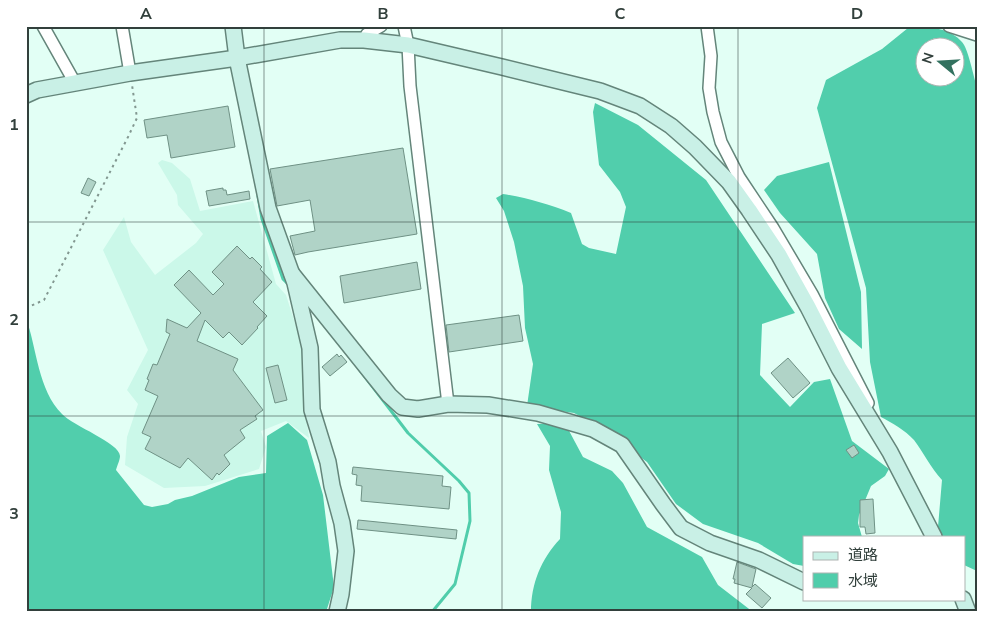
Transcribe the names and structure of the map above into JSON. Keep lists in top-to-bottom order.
{
  "legend": ["道路", "水域"],
  "north": "left",
  "grid": {
    "columns": [
      "A",
      "B",
      "C",
      "D"
    ],
    "rows": ["1", "2", "3"]
  }
}
